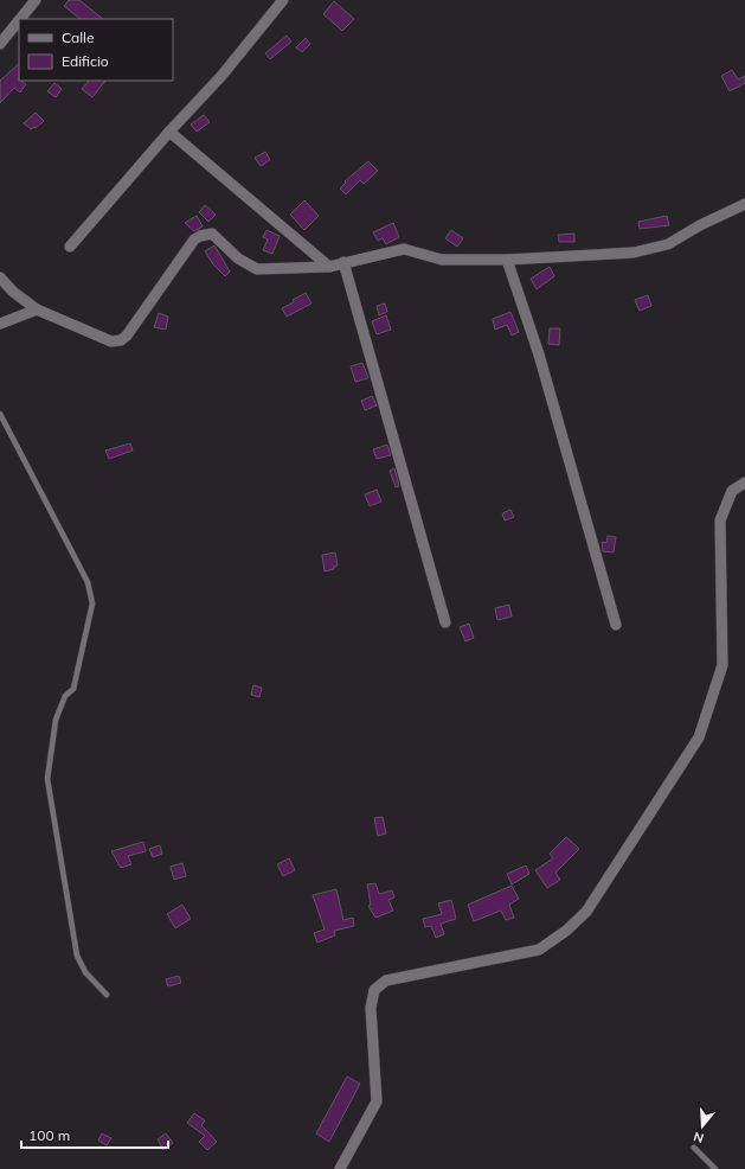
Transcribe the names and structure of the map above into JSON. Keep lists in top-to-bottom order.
{
  "legend": ["Calle", "Edificio"],
  "scale_bar": "100 m",
  "north": "bottom"
}
